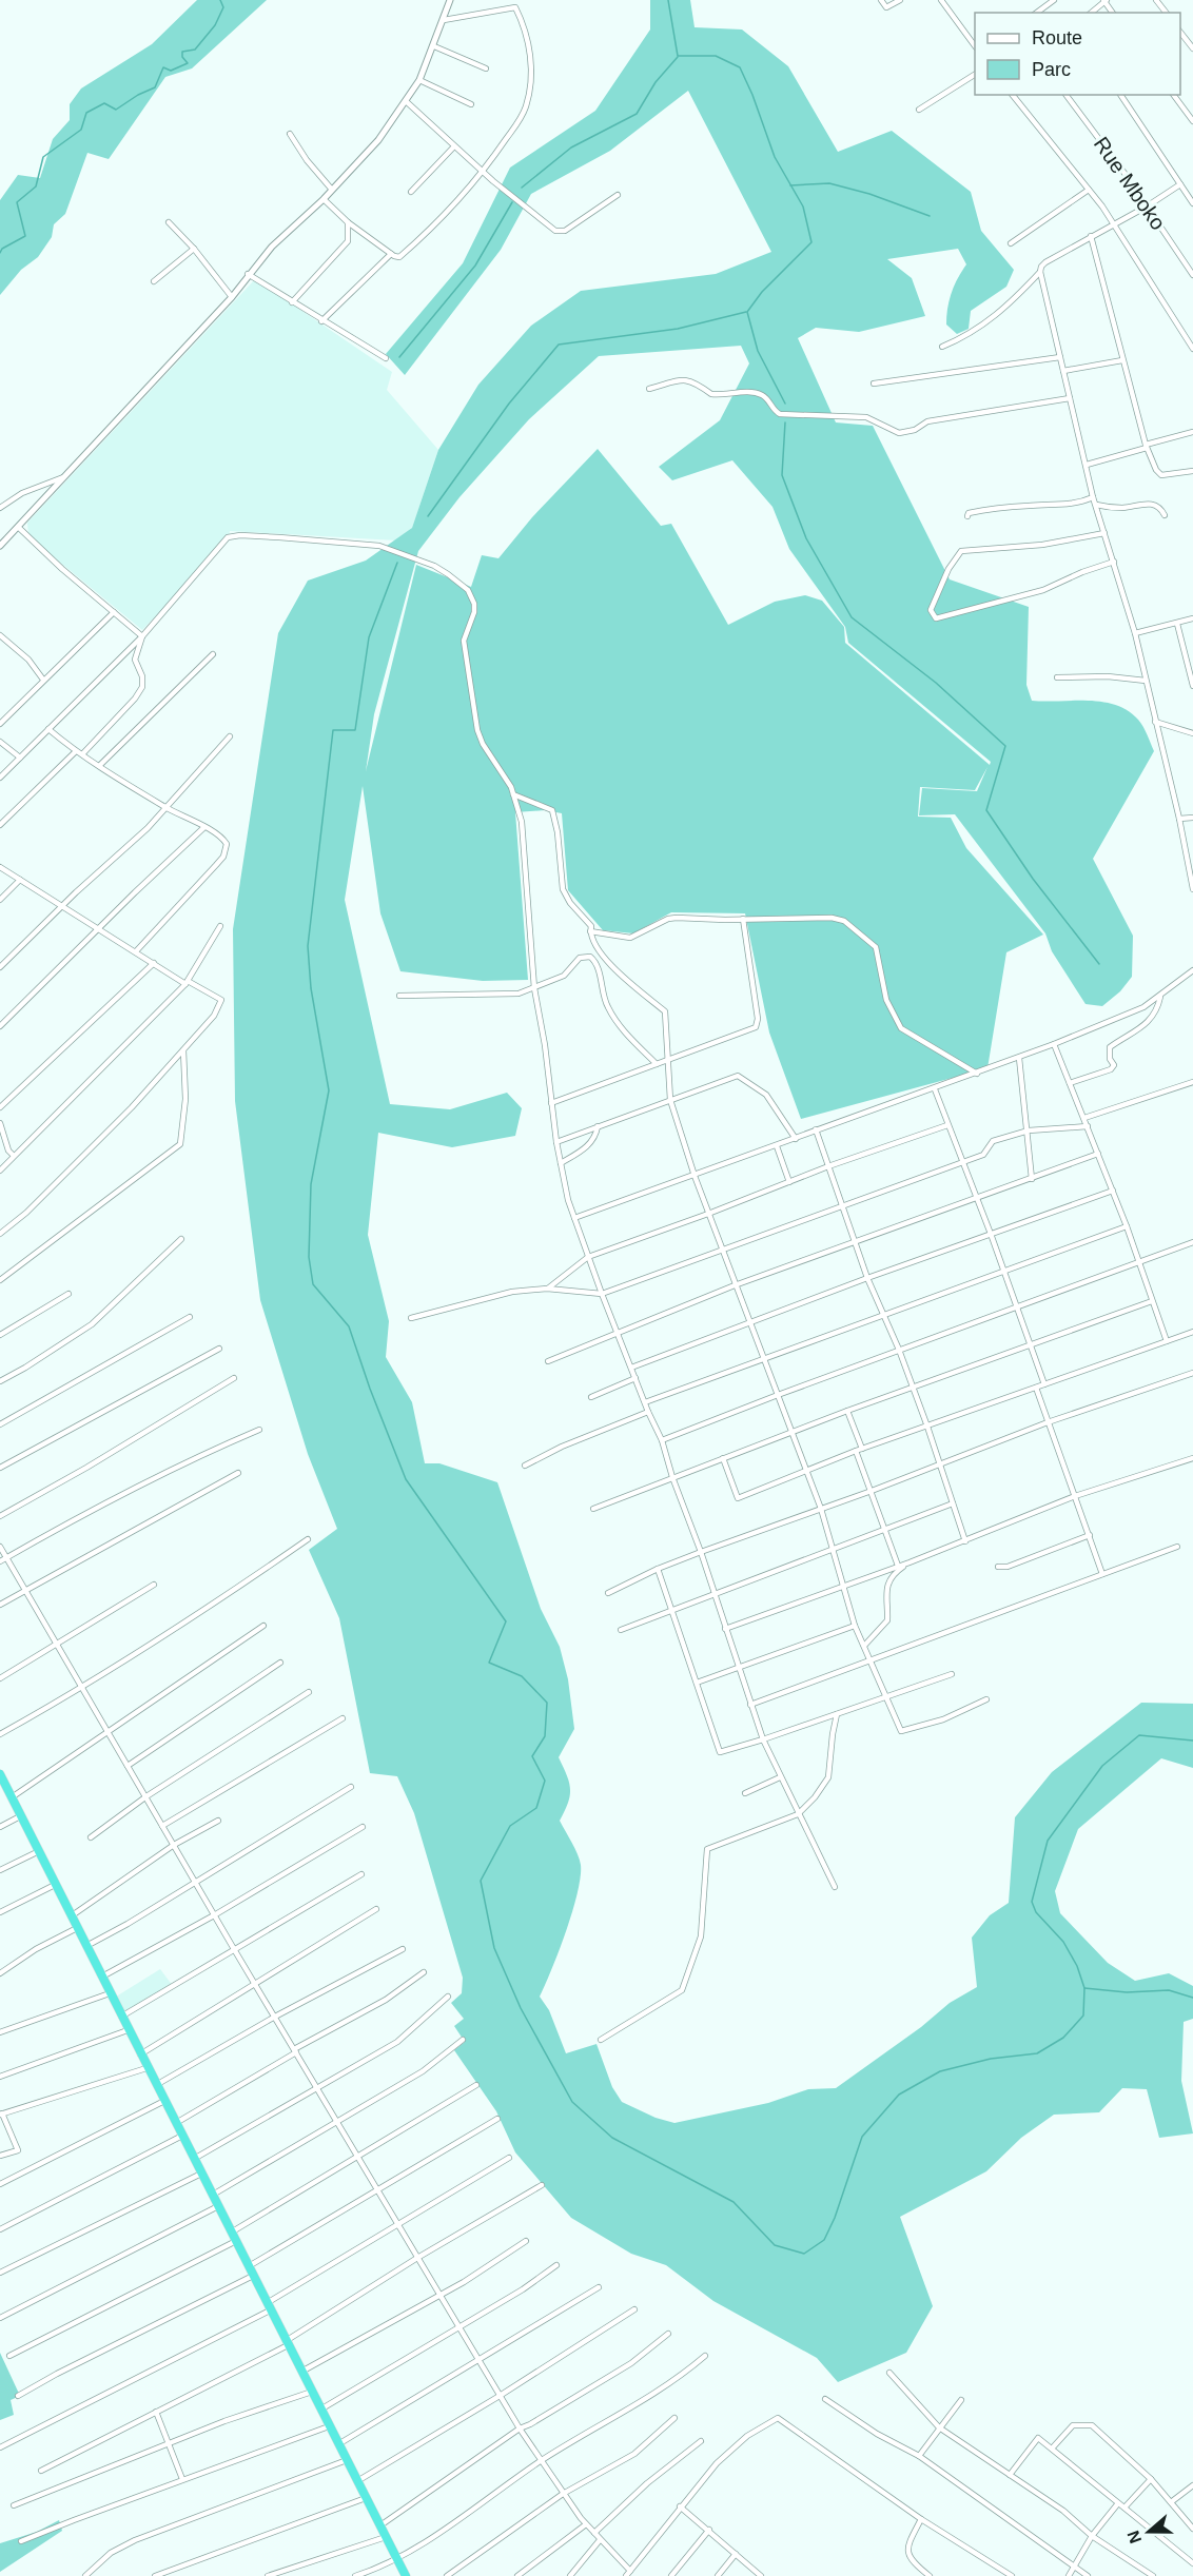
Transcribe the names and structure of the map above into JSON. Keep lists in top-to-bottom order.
{
  "streets": {
    "street": ["Rue Mboko"]
  },
  "legend": ["Route", "Parc"],
  "north": "left"
}
